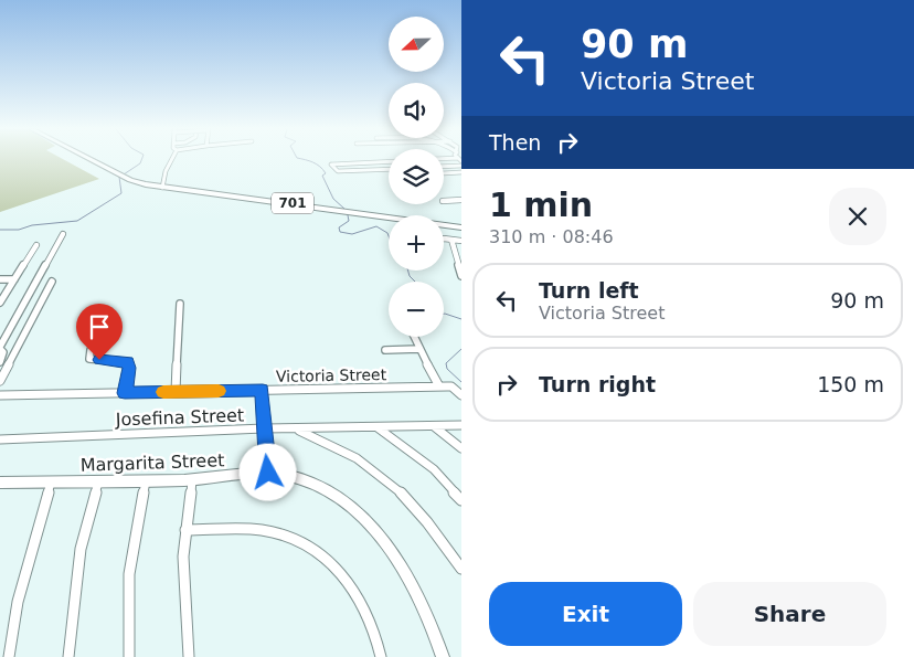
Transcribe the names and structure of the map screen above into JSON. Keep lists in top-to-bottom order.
{
  "streets": {
    "main road": ["701"],
    "street": ["Victoria Street", "Josefina Street", "Margarita Street"]
  },
  "north": "left",
  "page": {
    "turn": ["90 m", "Victoria Street"],
    "map_buttons": ["+", "−"],
    "then": "Then",
    "heading": ["1 min", "310 m · 08:46"],
    "list": [
      {
        "name": "Turn left",
        "note": "Victoria Street",
        "value": "90 m"
      },
      {
        "name": "Turn right",
        "value": "150 m"
      }
    ],
    "buttons": ["Exit", "Share"]
  }
}
